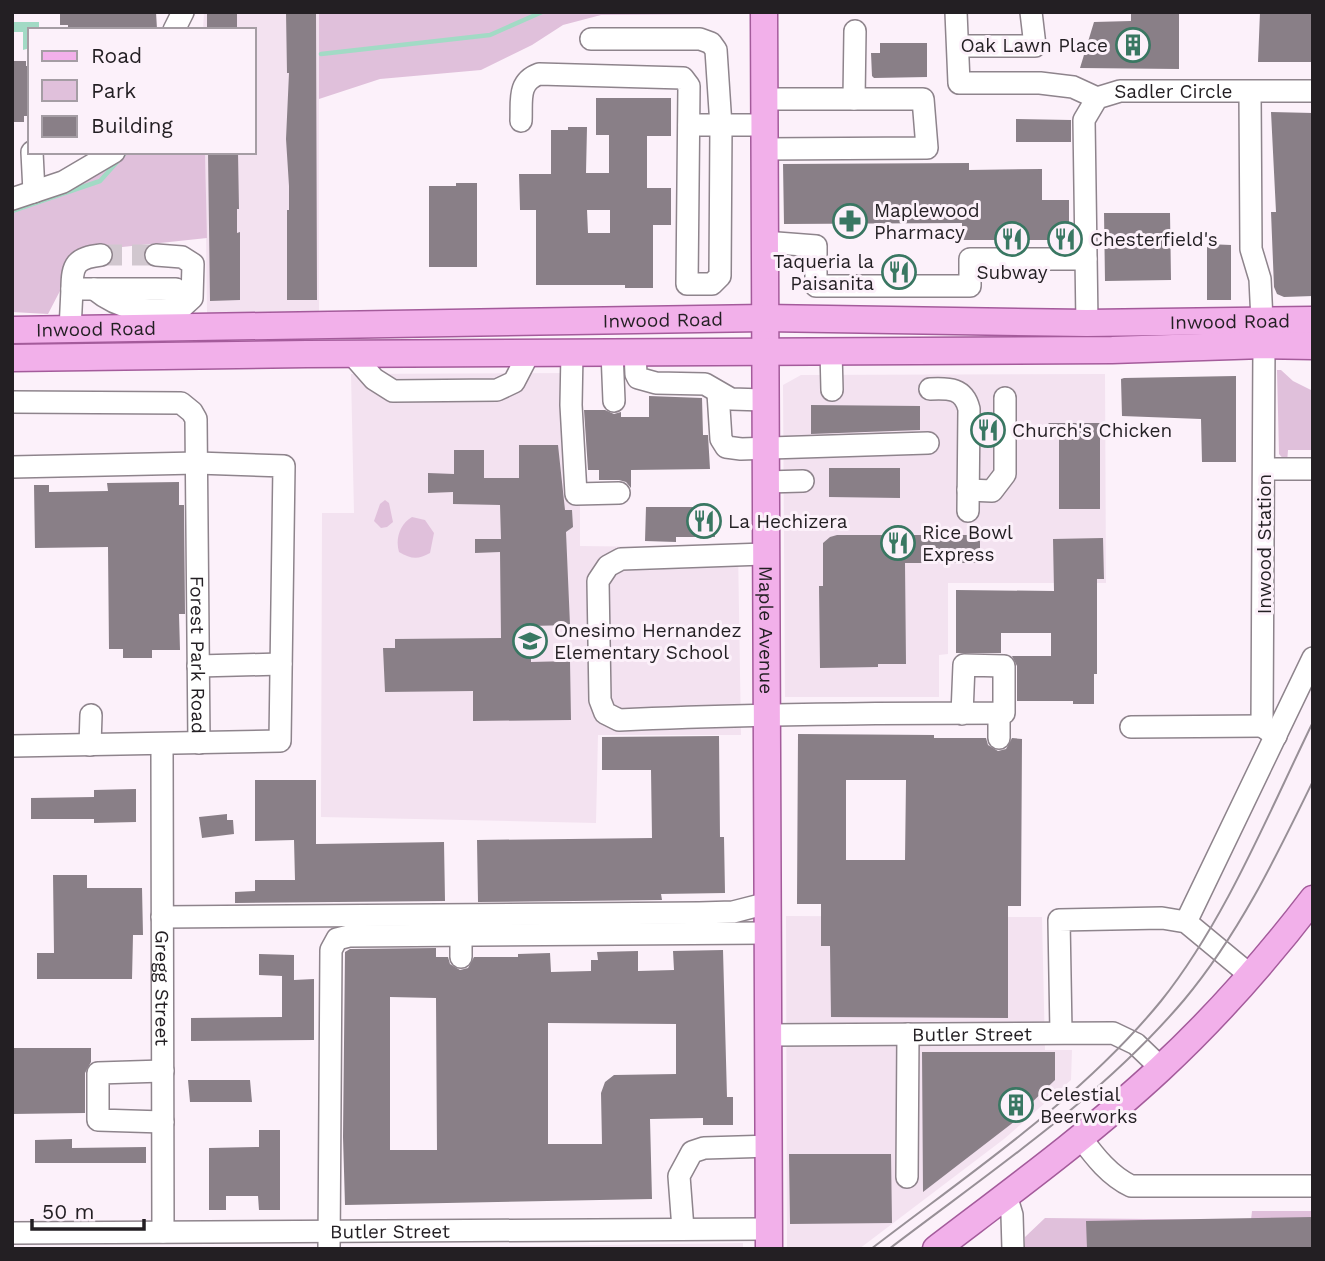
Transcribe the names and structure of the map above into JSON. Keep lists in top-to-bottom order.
{
  "streets": {
    "main road": ["Inwood Road", "Maple Avenue"],
    "street": [
      "Sadler Circle",
      "Inwood Station",
      "Forest Park Road",
      "Gregg Street",
      "Butler Street"
    ]
  },
  "crossings": [
    ["Sadler Circle", "Inwood Road"],
    ["Sadler Circle", "Inwood Station"],
    ["Inwood Road", "Inwood Station"],
    ["Inwood Road", "Maple Avenue"],
    ["Maple Avenue", "Butler Street"],
    ["Forest Park Road", "Gregg Street"],
    ["Gregg Street", "Butler Street"]
  ],
  "places": {
    "building": ["Oak Lawn Place", "Celestial Beerworks"],
    "pharmacy": ["Maplewood Pharmacy"],
    "restaurant": [
      "Subway",
      "Chesterfield's",
      "Taqueria la Paisanita",
      "Church's Chicken",
      "La Hechizera",
      "Rice Bowl Express"
    ],
    "school or university": ["Onesimo Hernandez Elementary School"]
  },
  "legend": ["Road", "Park", "Building"],
  "scale_bar": "50 m"
}
